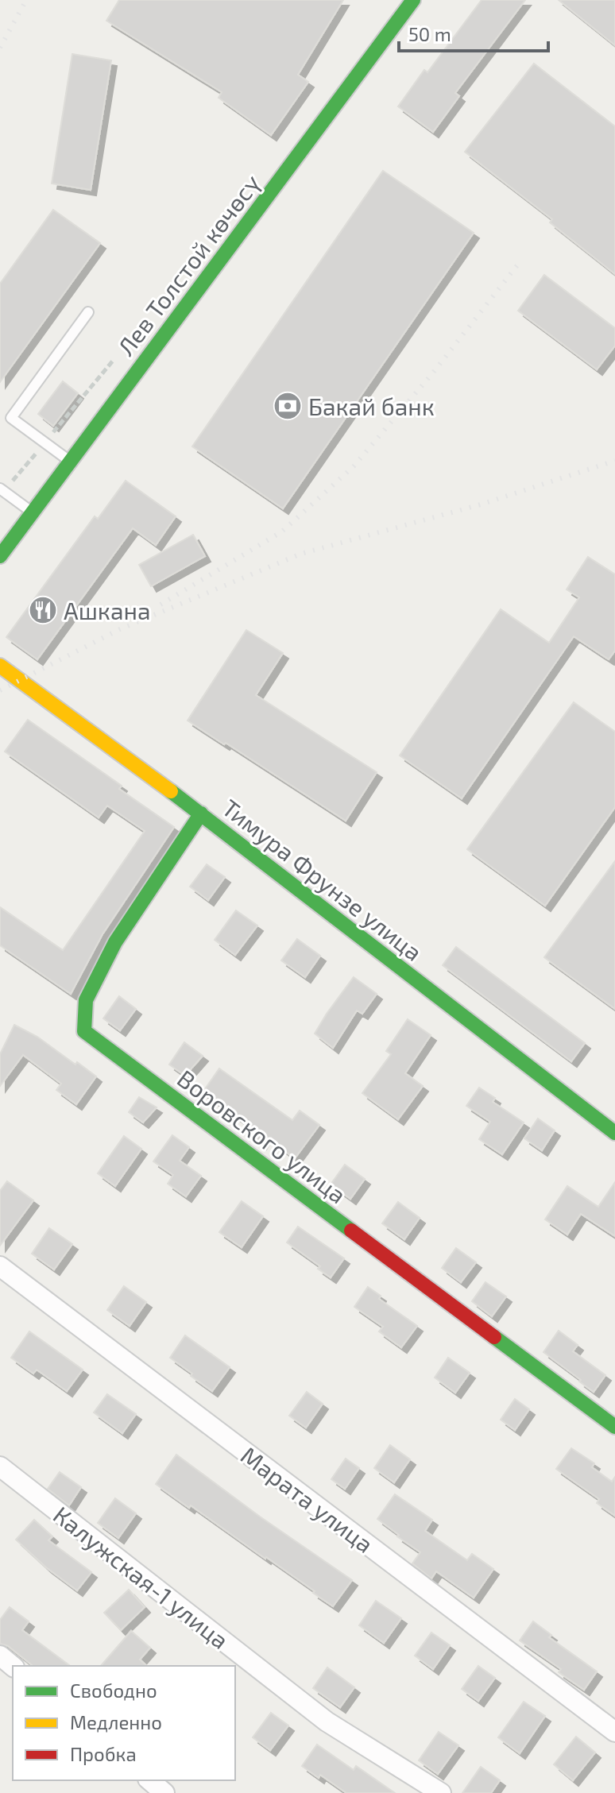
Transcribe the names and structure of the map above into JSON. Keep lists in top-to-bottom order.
{
  "streets": {
    "main road": ["Лев Толстой көчөсү", "Тимура Фрунзе улица", "Воровского улица"],
    "street": ["Марата улица", "Калужская-1 улица"]
  },
  "crossings": [
    ["Тимура Фрунзе улица", "Воровского улица"]
  ],
  "places": {
    "bank": ["Бакай банк"],
    "restaurant": ["Ашкана"]
  },
  "legend": ["Свободно", "Медленно", "Пробка"],
  "scale_bar": "50 m"
}
